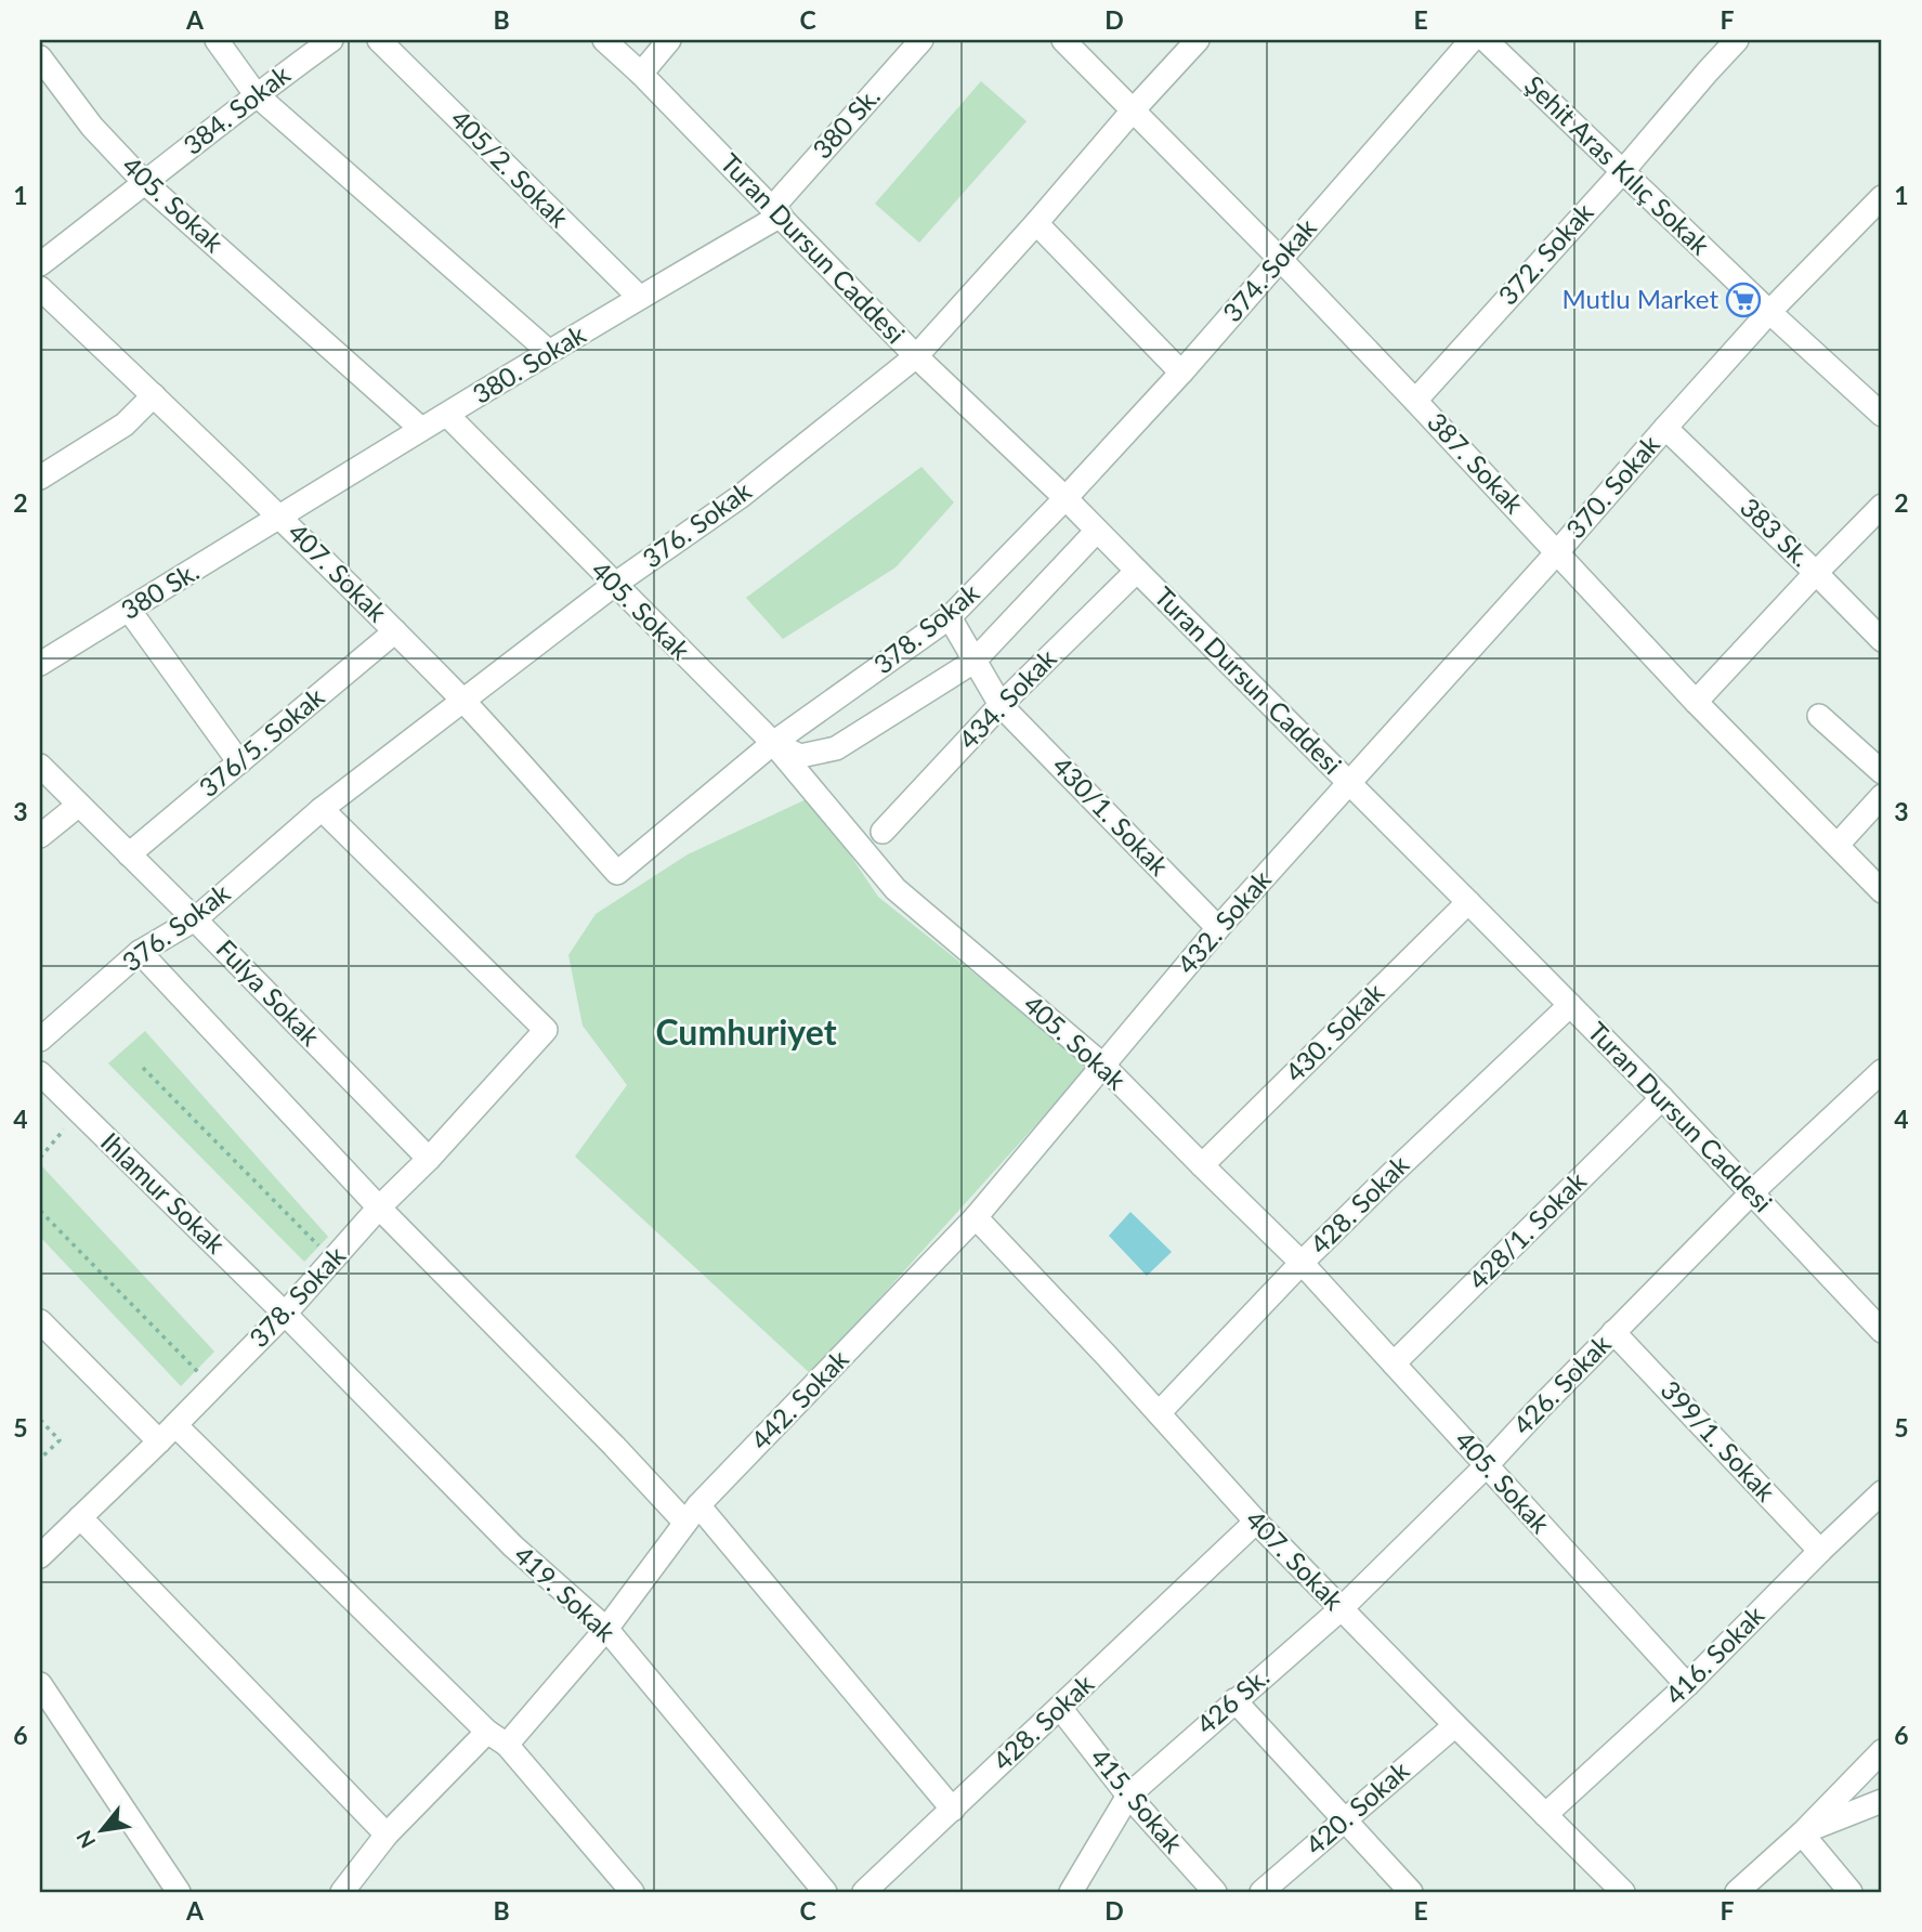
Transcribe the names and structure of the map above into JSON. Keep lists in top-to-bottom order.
{
  "streets": {
    "street": [
      "384. Sokak",
      "380 Sk.",
      "Şehit Aras Kılıç Sokak",
      "405/2. Sokak",
      "405. Sokak",
      "Turan Dursun Caddesi",
      "372. Sokak",
      "374. Sokak",
      "380. Sokak",
      "387. Sokak",
      "370. Sokak",
      "376. Sokak",
      "383 Sk.",
      "407. Sokak",
      "378. Sokak",
      "434. Sokak",
      "376/5. Sokak",
      "430/1. Sokak",
      "432. Sokak",
      "Fulya Sokak",
      "430. Sokak",
      "Ihlamur Sokak",
      "428. Sokak",
      "428/1. Sokak",
      "426. Sokak",
      "442. Sokak",
      "399/1. Sokak",
      "419. Sokak",
      "416. Sokak",
      "426 Sk.",
      "415. Sokak",
      "420. Sokak"
    ]
  },
  "crossings": [
    ["384. Sokak", "405. Sokak"],
    ["380 Sk.", "Turan Dursun Caddesi"],
    ["380 Sk.", "380. Sokak"],
    ["380 Sk.", "407. Sokak"],
    ["Şehit Aras Kılıç Sokak", "372. Sokak"],
    ["Şehit Aras Kılıç Sokak", "370. Sokak"],
    ["405/2. Sokak", "380. Sokak"],
    ["405. Sokak", "380. Sokak"],
    ["405. Sokak", "376. Sokak"],
    ["405. Sokak", "378. Sokak"],
    ["405. Sokak", "432. Sokak"],
    ["405. Sokak", "430. Sokak"],
    ["405. Sokak", "428. Sokak"],
    ["405. Sokak", "428/1. Sokak"],
    ["405. Sokak", "426. Sokak"],
    ["405. Sokak", "442. Sokak"],
    ["405. Sokak", "416. Sokak"],
    ["Turan Dursun Caddesi", "374. Sokak"],
    ["Turan Dursun Caddesi", "380. Sokak"],
    ["Turan Dursun Caddesi", "370. Sokak"],
    ["Turan Dursun Caddesi", "376. Sokak"],
    ["Turan Dursun Caddesi", "378. Sokak"],
    ["Turan Dursun Caddesi", "434. Sokak"],
    ["Turan Dursun Caddesi", "432. Sokak"],
    ["Turan Dursun Caddesi", "430. Sokak"],
    ["Turan Dursun Caddesi", "428. Sokak"],
    ["Turan Dursun Caddesi", "428/1. Sokak"],
    ["Turan Dursun Caddesi", "426. Sokak"],
    ["372. Sokak", "387. Sokak"],
    ["374. Sokak", "387. Sokak"],
    ["374. Sokak", "378. Sokak"],
    ["380. Sokak", "407. Sokak"],
    ["387. Sokak", "370. Sokak"],
    ["387. Sokak", "376. Sokak"],
    ["370. Sokak", "383 Sk."],
    ["370. Sokak", "432. Sokak"],
    ["376. Sokak", "407. Sokak"],
    ["376. Sokak", "378. Sokak"],
    ["376. Sokak", "Fulya Sokak"],
    ["407. Sokak", "378. Sokak"],
    ["407. Sokak", "376/5. Sokak"],
    ["407. Sokak", "428. Sokak"],
    ["407. Sokak", "426. Sokak"],
    ["407. Sokak", "442. Sokak"],
    ["407. Sokak", "416. Sokak"],
    ["407. Sokak", "426 Sk."],
    ["407. Sokak", "420. Sokak"],
    ["378. Sokak", "430/1. Sokak"],
    ["378. Sokak", "Fulya Sokak"],
    ["378. Sokak", "Ihlamur Sokak"],
    ["378. Sokak", "419. Sokak"],
    ["434. Sokak", "430/1. Sokak"],
    ["376/5. Sokak", "Fulya Sokak"],
    ["430/1. Sokak", "432. Sokak"],
    ["432. Sokak", "442. Sokak"],
    ["Ihlamur Sokak", "419. Sokak"],
    ["428. Sokak", "415. Sokak"],
    ["426. Sokak", "399/1. Sokak"],
    ["426. Sokak", "426 Sk."],
    ["442. Sokak", "419. Sokak"],
    ["399/1. Sokak", "416. Sokak"],
    ["426 Sk.", "415. Sokak"]
  ],
  "districts": ["Cumhuriyet"],
  "places": {
    "supermarket": ["Mutlu Market"]
  },
  "north": "bottom left",
  "grid": {
    "columns": [
      "A",
      "B",
      "C",
      "D",
      "E",
      "F"
    ],
    "rows": [
      "1",
      "2",
      "3",
      "4",
      "5",
      "6"
    ]
  }
}
